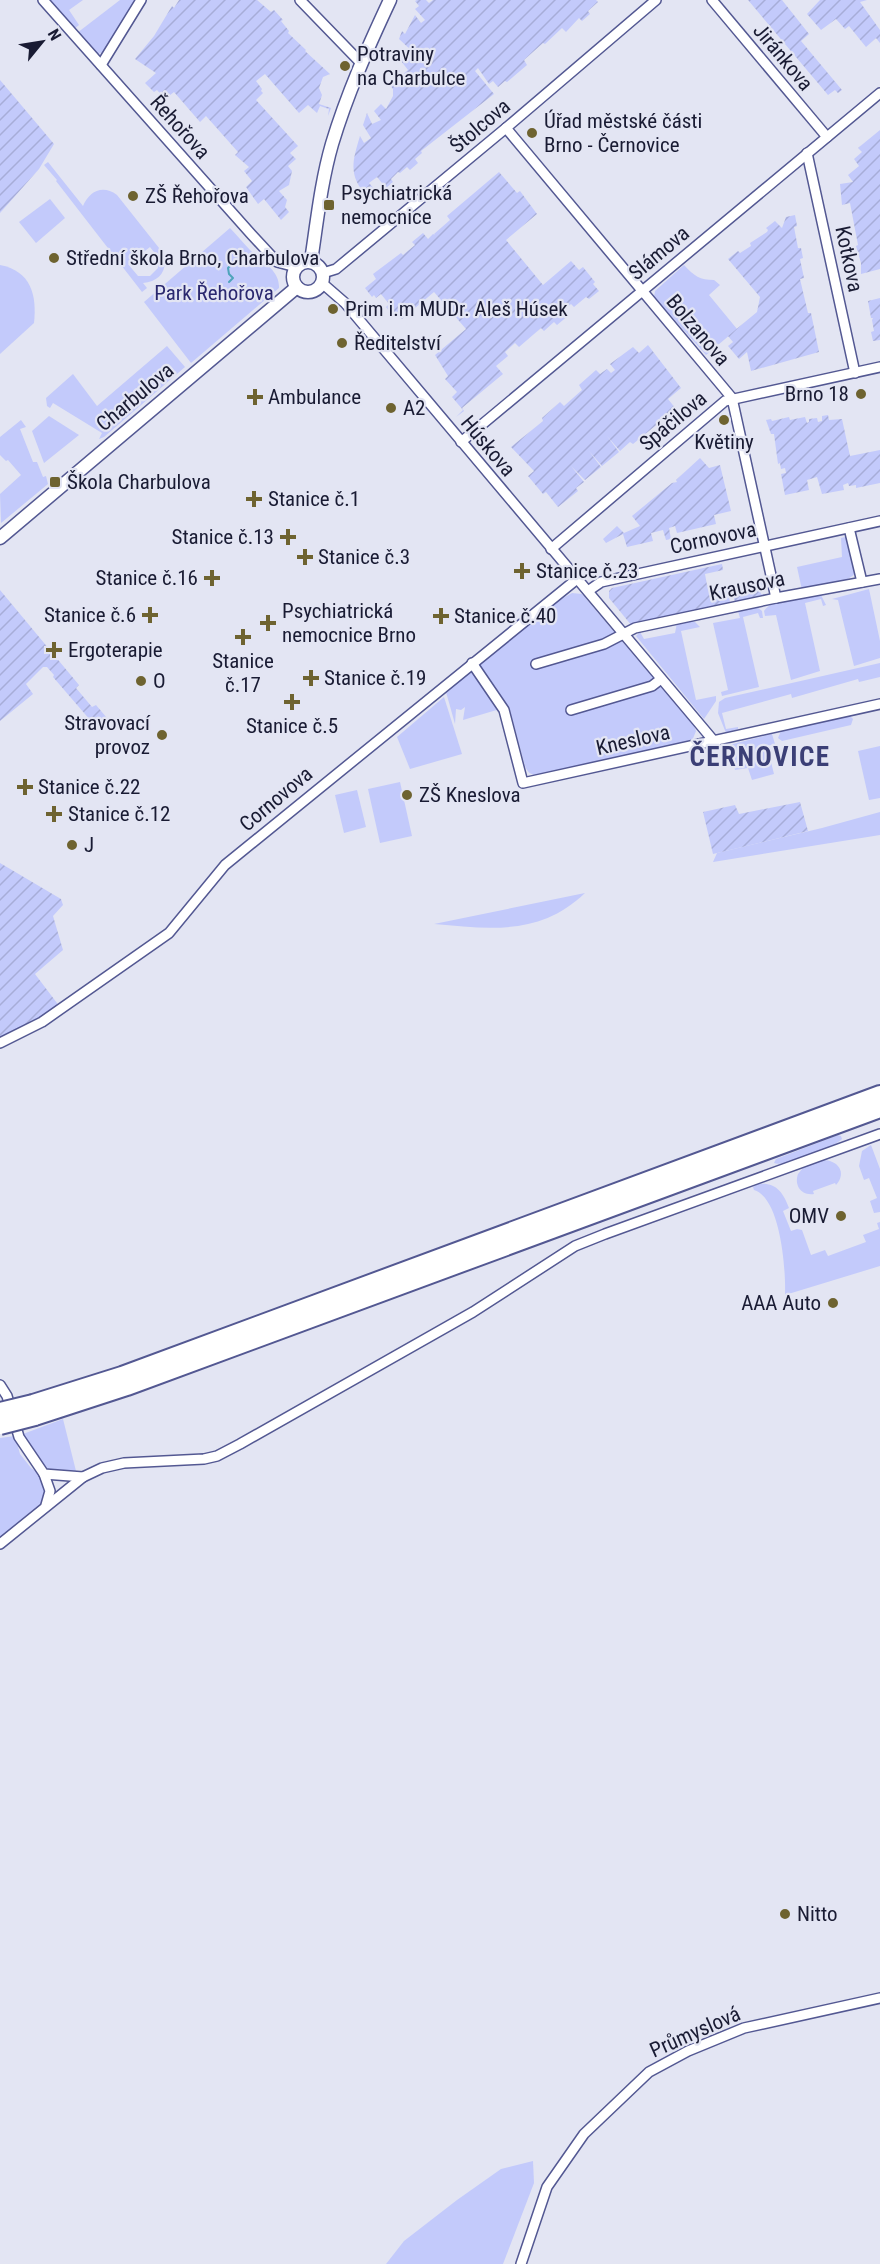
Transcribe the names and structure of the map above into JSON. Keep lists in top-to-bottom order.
{
  "streets": {
    "street": [
      "Jiránkova",
      "Štolcova",
      "Řehořova",
      "Slámova",
      "Kotkova",
      "Bolzanova",
      "Charbulova",
      "Spáčilova",
      "Húskova",
      "Cornovova",
      "Krausova",
      "Kneslova",
      "Průmyslová"
    ]
  },
  "crossings": [
    ["Jiránkova", "Slámova"],
    ["Štolcova", "Řehořova"],
    ["Štolcova", "Bolzanova"],
    ["Štolcova", "Charbulova"],
    ["Štolcova", "Húskova"],
    ["Řehořova", "Charbulova"],
    ["Řehořova", "Húskova"],
    ["Slámova", "Kotkova"],
    ["Slámova", "Bolzanova"],
    ["Slámova", "Húskova"],
    ["Kotkova", "Spáčilova"],
    ["Bolzanova", "Spáčilova"],
    ["Bolzanova", "Cornovova"],
    ["Bolzanova", "Krausova"],
    ["Charbulova", "Húskova"],
    ["Spáčilova", "Húskova"],
    ["Húskova", "Cornovova"],
    ["Húskova", "Krausova"],
    ["Húskova", "Kneslova"],
    ["Cornovova", "Kneslova"]
  ],
  "districts": ["ČERNOVICE"],
  "parks": ["Park Řehořova"],
  "places": {
    "other": [
      "Potraviny na Charbulce",
      "Úřad městské části Brno - Černovice",
      "ZŠ Řehořova",
      "Střední škola Brno, Charbulova",
      "Prim i.m MUDr. Aleš Húsek",
      "Ředitelství",
      "Brno 18",
      "A2",
      "Květiny",
      "O",
      "Stravovací provoz",
      "ZŠ Kneslova",
      "J",
      "OMV",
      "AAA Auto",
      "Nitto"
    ],
    "transit": ["Psychiatrická nemocnice", "Škola Charbulova"],
    "health": [
      "Ambulance",
      "Stanice č.1",
      "Stanice č.13",
      "Stanice č.3",
      "Stanice č.23",
      "Stanice č.16",
      "Stanice č.6",
      "Stanice č.40",
      "Psychiatrická nemocnice Brno",
      "Stanice č.17",
      "Ergoterapie",
      "Stanice č.19",
      "Stanice č.5",
      "Stanice č.22",
      "Stanice č.12"
    ]
  },
  "north": "top right"
}
